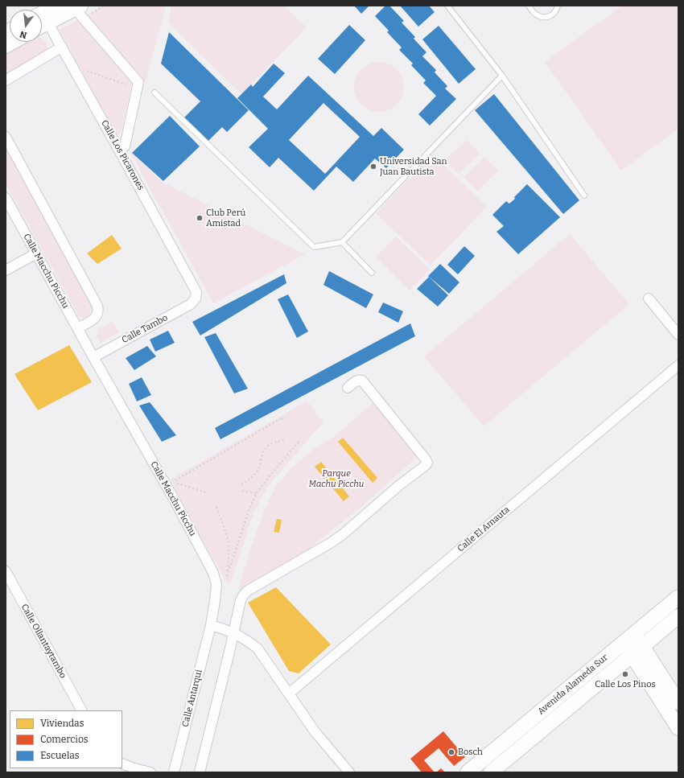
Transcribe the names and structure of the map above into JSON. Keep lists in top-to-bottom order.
{
  "streets": {
    "main road": ["Avenida Alameda Sur"],
    "street": [
      "Calle Los Picarones",
      "Calle Macchu Picchu",
      "Calle Tambo",
      "Calle El Amauta",
      "Calle Ollantaytambo",
      "Calle Antarqui"
    ]
  },
  "crossings": [
    ["Calle Los Picarones", "Calle Tambo"],
    ["Calle Macchu Picchu", "Calle Tambo"],
    ["Calle Macchu Picchu", "Calle Antarqui"]
  ],
  "parks": ["Parque Machu Picchu"],
  "places": [
    "Universidad San Juan Bautista",
    "Club Perú Amistad",
    "Calle Los Pinos",
    "Bosch"
  ],
  "legend": ["Viviendas", "Comercios", "Escuelas"],
  "north": "bottom"
}
